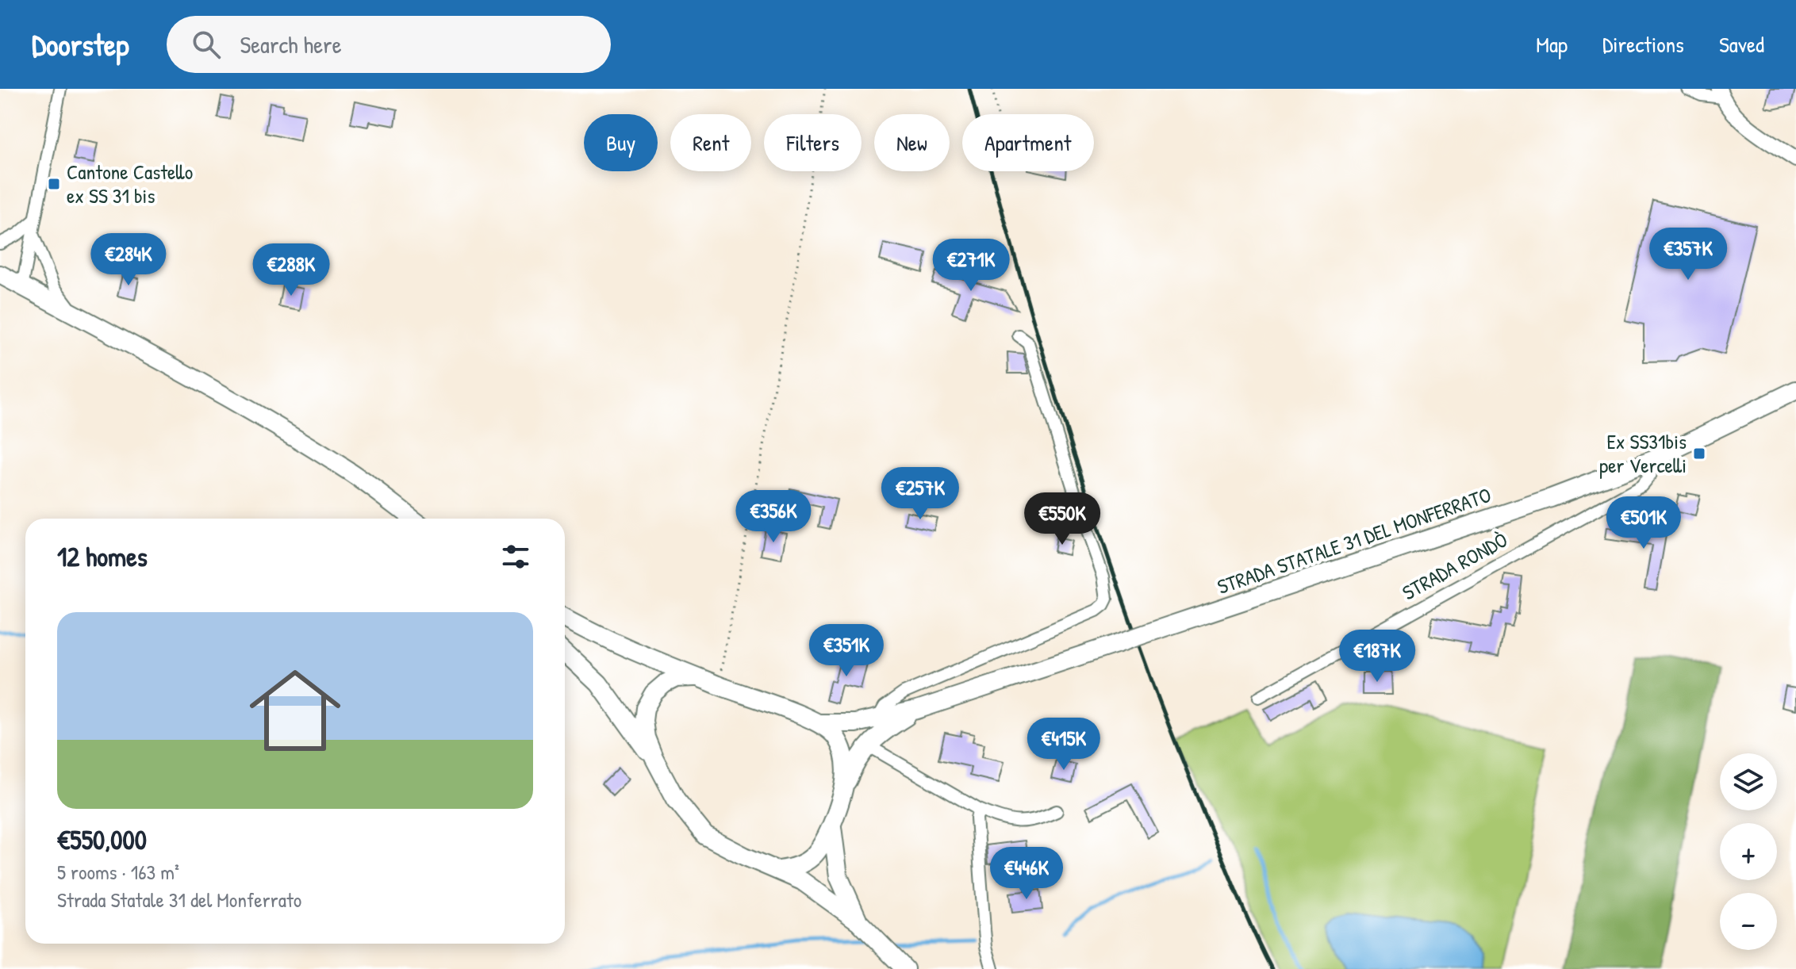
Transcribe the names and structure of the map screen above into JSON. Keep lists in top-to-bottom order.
{
  "streets": {
    "main road": ["STRADA STATALE 31 DEL MONFERRATO"],
    "street": ["STRADA RONDÒ"]
  },
  "crossings": [
    ["STRADA STATALE 31 DEL MONFERRATO", "STRADA RONDÒ"]
  ],
  "places": {
    "transit": ["Cantone Castello ex SS 31 bis", "Ex SS31bis per Vercelli"]
  },
  "page": {
    "header": "Doorstep",
    "search": "Search here",
    "nav": ["Map", "Directions", "Saved"],
    "chip": [
      "Buy",
      "Rent",
      "Filters",
      "New",
      "Apartment"
    ],
    "price": [
      "€357K",
      "€284K",
      "€271K",
      "€288K",
      "€257K",
      "€356K",
      "€550K",
      "€501K",
      "€351K",
      "€187K",
      "€415K",
      "€446K"
    ],
    "heading": "12 homes",
    "list": [
      {
        "name": "€550,000",
        "note": "5 rooms · 163 m² · Strada Statale 31 del Monferrato"
      }
    ],
    "map_buttons": ["+", "−"]
  }
}
